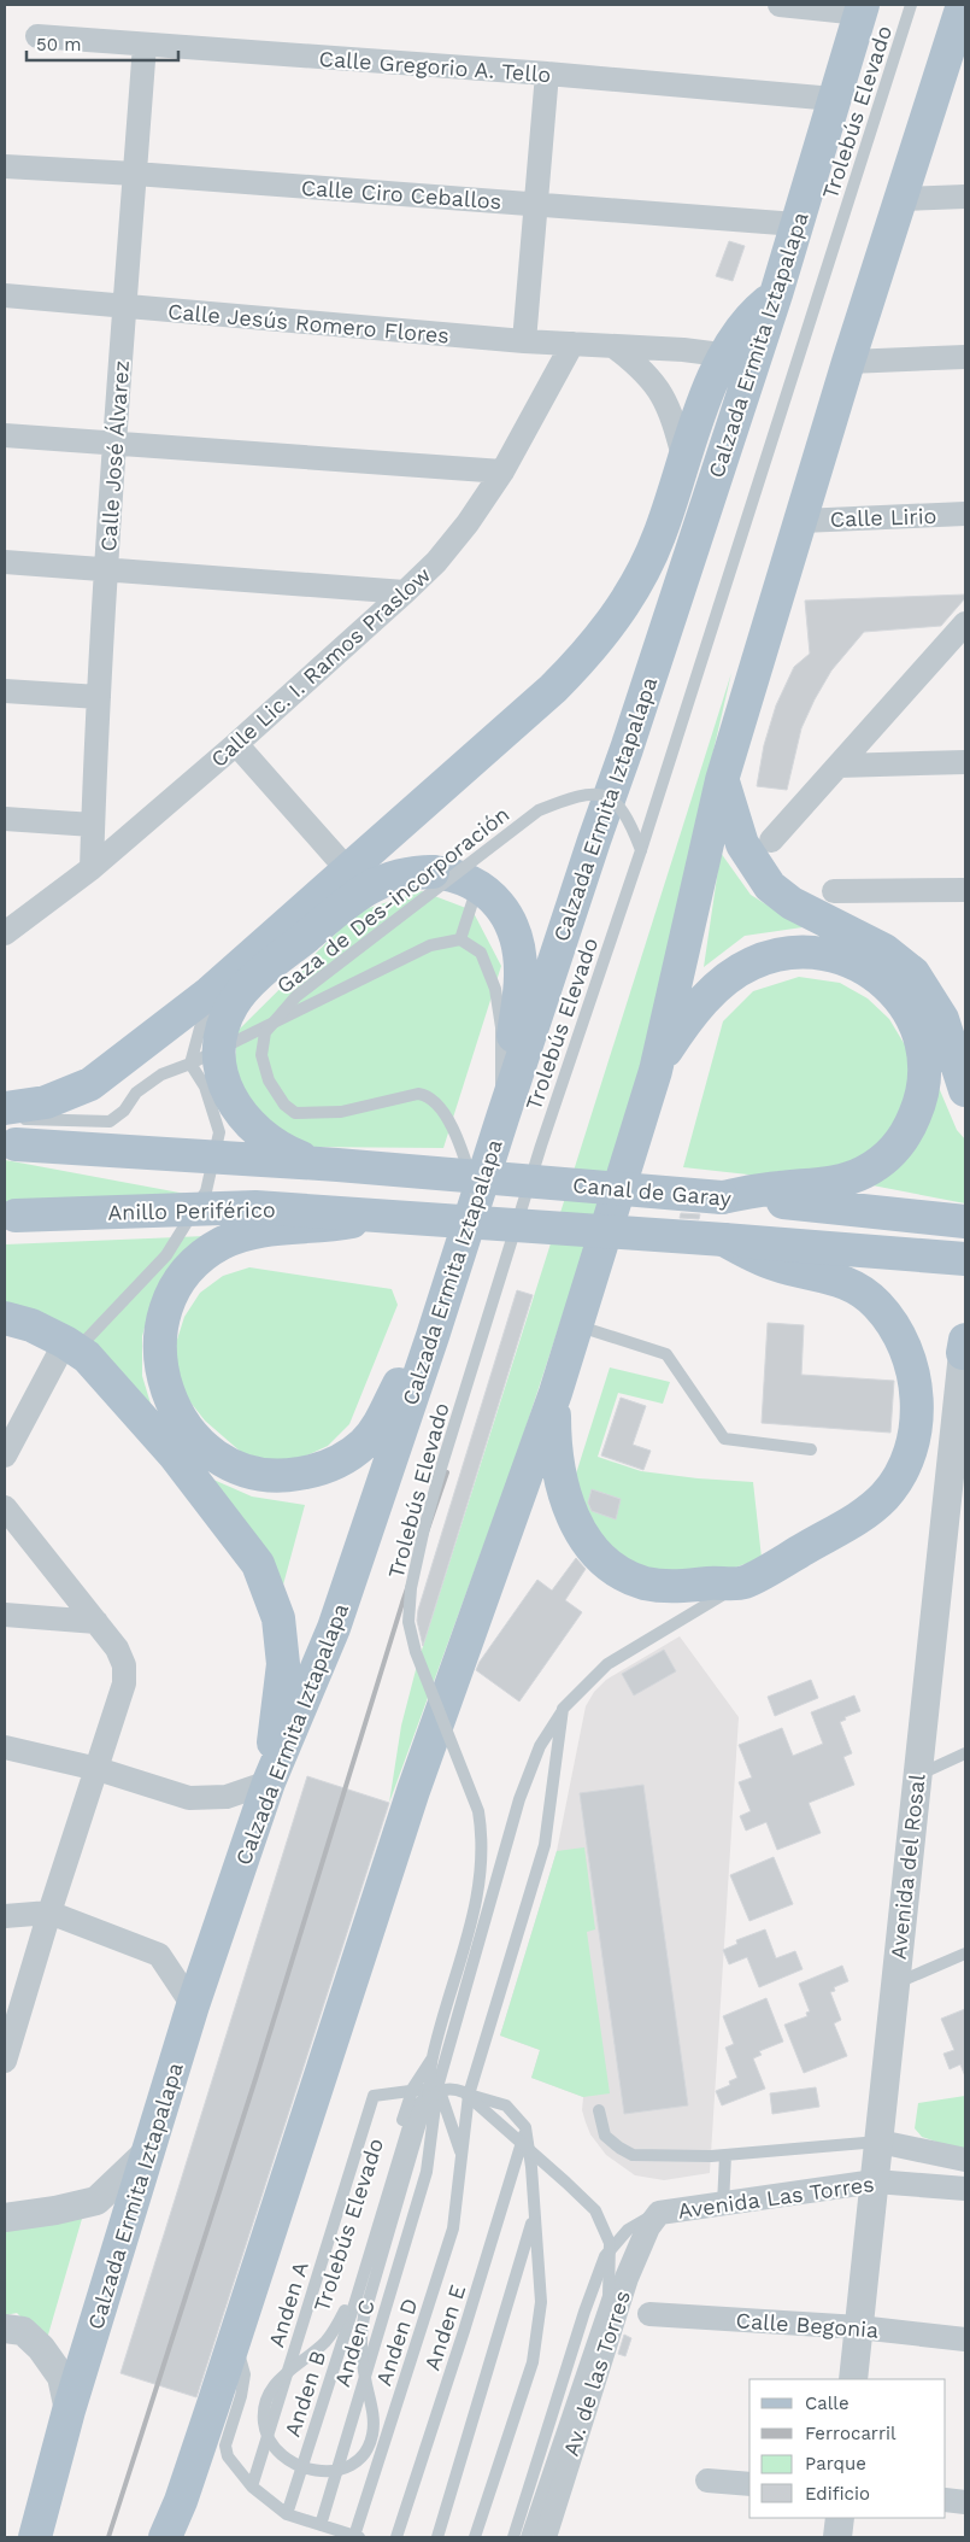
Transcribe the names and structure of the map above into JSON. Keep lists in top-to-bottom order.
{
  "streets": {
    "main road": ["Calzada Ermita Iztapalapa", "Canal de Garay", "Anillo Periférico"],
    "street": [
      "Calle Gregorio A. Tello",
      "Calle Ciro Ceballos",
      "Calle Jesús Romero Flores",
      "Calle José Álvarez",
      "Calle Lirio",
      "Calle Lic. I. Ramos Praslow",
      "Avenida del Rosal",
      "Avenida Las Torres",
      "Calle Begonia",
      "Av. de las Torres"
    ],
    "lane": [
      "Trolebús Elevado",
      "Gaza de Des-incorporación",
      "Anden A",
      "Anden E",
      "Anden D",
      "Anden C",
      "Anden B"
    ]
  },
  "crossings": [
    ["Calle Gregorio A. Tello", "Calzada Ermita Iztapalapa"],
    ["Calle Gregorio A. Tello", "Calle José Álvarez"],
    ["Trolebús Elevado", "Gaza de Des-incorporación"],
    ["Calle Ciro Ceballos", "Calzada Ermita Iztapalapa"],
    ["Calle Ciro Ceballos", "Calle José Álvarez"],
    ["Calle Jesús Romero Flores", "Calzada Ermita Iztapalapa"],
    ["Calle Jesús Romero Flores", "Calle José Álvarez"],
    ["Calle Jesús Romero Flores", "Calle Lic. I. Ramos Praslow"],
    ["Calzada Ermita Iztapalapa", "Gaza de Des-incorporación"],
    ["Calle José Álvarez", "Calle Lic. I. Ramos Praslow"],
    ["Canal de Garay", "Anillo Periférico"],
    ["Avenida del Rosal", "Avenida Las Torres"],
    ["Avenida del Rosal", "Calle Begonia"],
    ["Avenida Las Torres", "Av. de las Torres"],
    ["Anden A", "Anden C"],
    ["Anden A", "Anden B"],
    ["Anden D", "Anden C"],
    ["Anden C", "Anden B"]
  ],
  "legend": [
    "Calle",
    "Ferrocarril",
    "Parque",
    "Edificio"
  ],
  "scale_bar": "50 m"
}
